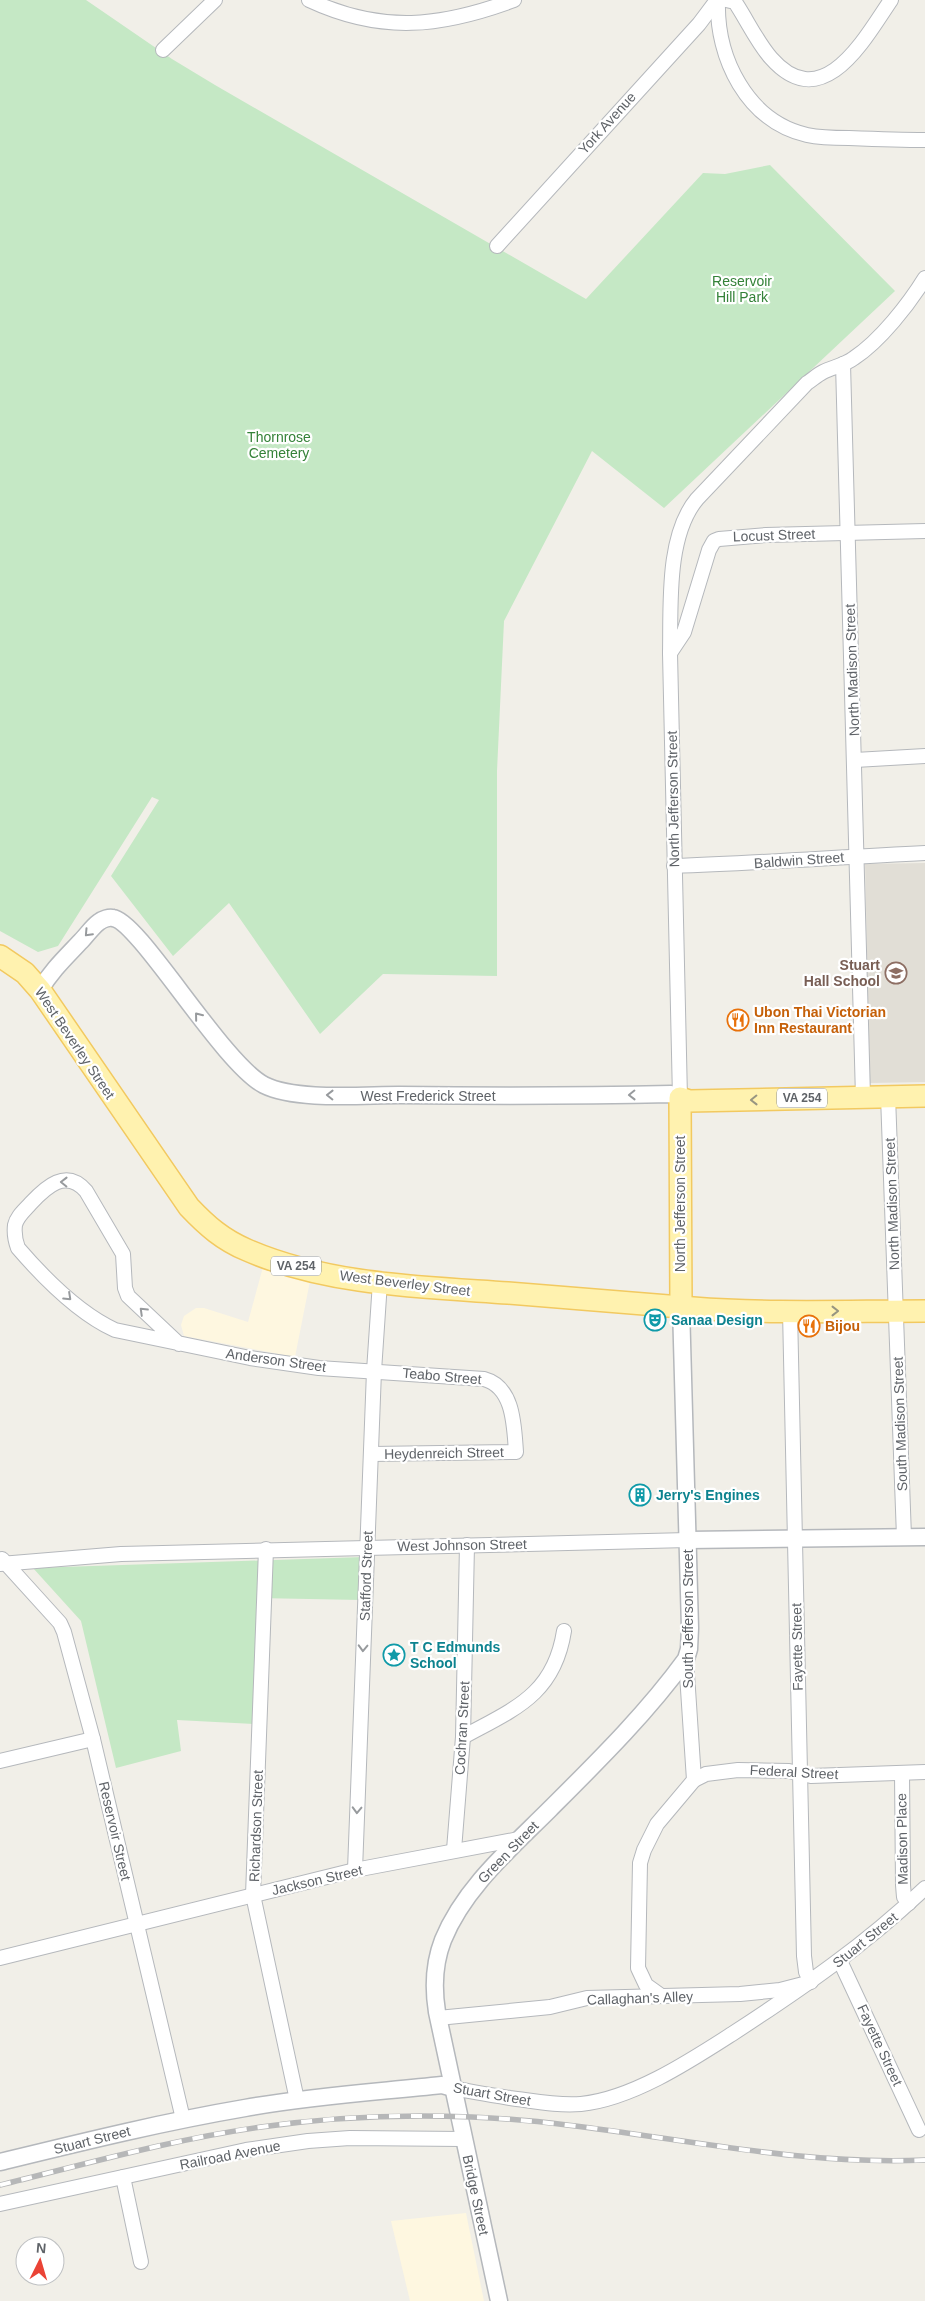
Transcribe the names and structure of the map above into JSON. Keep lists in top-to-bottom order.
{
  "streets": {
    "main road": [
      "North Jefferson Street",
      "West Beverley Street",
      "West Frederick Street",
      "VA 254"
    ],
    "street": [
      "York Avenue",
      "Locust Street",
      "North Madison Street",
      "Baldwin Street",
      "Anderson Street",
      "Teabo Street",
      "South Madison Street",
      "Heydenreich Street",
      "West Johnson Street",
      "Stafford Street",
      "South Jefferson Street",
      "Fayette Street",
      "Cochran Street",
      "Federal Street",
      "Richardson Street",
      "Reservoir Street",
      "Madison Place",
      "Green Street",
      "Jackson Street",
      "Stuart Street",
      "Callaghan's Alley",
      "Railroad Avenue",
      "Bridge Street"
    ]
  },
  "crossings": [
    ["Locust Street", "North Madison Street"],
    ["Locust Street", "North Jefferson Street"],
    ["North Madison Street", "North Jefferson Street"],
    ["North Madison Street", "Baldwin Street"],
    ["North Madison Street", "West Beverley Street"],
    ["North Madison Street", "West Frederick Street"],
    ["North Madison Street", "South Madison Street"],
    ["North Jefferson Street", "Baldwin Street"],
    ["North Jefferson Street", "West Beverley Street"],
    ["North Jefferson Street", "West Frederick Street"],
    ["North Jefferson Street", "South Jefferson Street"],
    ["West Beverley Street", "West Frederick Street"],
    ["West Beverley Street", "South Madison Street"],
    ["West Beverley Street", "Stafford Street"],
    ["West Beverley Street", "South Jefferson Street"],
    ["West Beverley Street", "Fayette Street"],
    ["Anderson Street", "Teabo Street"],
    ["Anderson Street", "Stafford Street"],
    ["Teabo Street", "Heydenreich Street"],
    ["Teabo Street", "Stafford Street"],
    ["South Madison Street", "West Johnson Street"],
    ["Heydenreich Street", "Stafford Street"],
    ["West Johnson Street", "Stafford Street"],
    ["West Johnson Street", "South Jefferson Street"],
    ["West Johnson Street", "Fayette Street"],
    ["West Johnson Street", "Cochran Street"],
    ["West Johnson Street", "Richardson Street"],
    ["West Johnson Street", "Reservoir Street"],
    ["Stafford Street", "Jackson Street"],
    ["South Jefferson Street", "Federal Street"],
    ["South Jefferson Street", "Green Street"],
    ["Fayette Street", "Federal Street"],
    ["Fayette Street", "Stuart Street"],
    ["Fayette Street", "Callaghan's Alley"],
    ["Cochran Street", "Jackson Street"],
    ["Federal Street", "Madison Place"],
    ["Richardson Street", "Jackson Street"],
    ["Richardson Street", "Stuart Street"],
    ["Reservoir Street", "Jackson Street"],
    ["Reservoir Street", "Stuart Street"],
    ["Madison Place", "Stuart Street"],
    ["Green Street", "Jackson Street"],
    ["Green Street", "Stuart Street"],
    ["Green Street", "Callaghan's Alley"],
    ["Green Street", "Bridge Street"],
    ["Stuart Street", "Callaghan's Alley"],
    ["Stuart Street", "Bridge Street"],
    ["Railroad Avenue", "Bridge Street"]
  ],
  "one_way": ["West Frederick Street", "Stafford Street"],
  "parks": ["Reservoir Hill Park", "Thornrose Cemetery"],
  "places": {
    "school or university": ["Stuart Hall School"],
    "restaurant": ["Ubon Thai Victorian Inn Restaurant", "Bijou"],
    "theatre": ["Sanaa Design"],
    "building": ["Jerry's Engines"],
    "place": ["T C Edmunds School"]
  },
  "north": "top"
}
